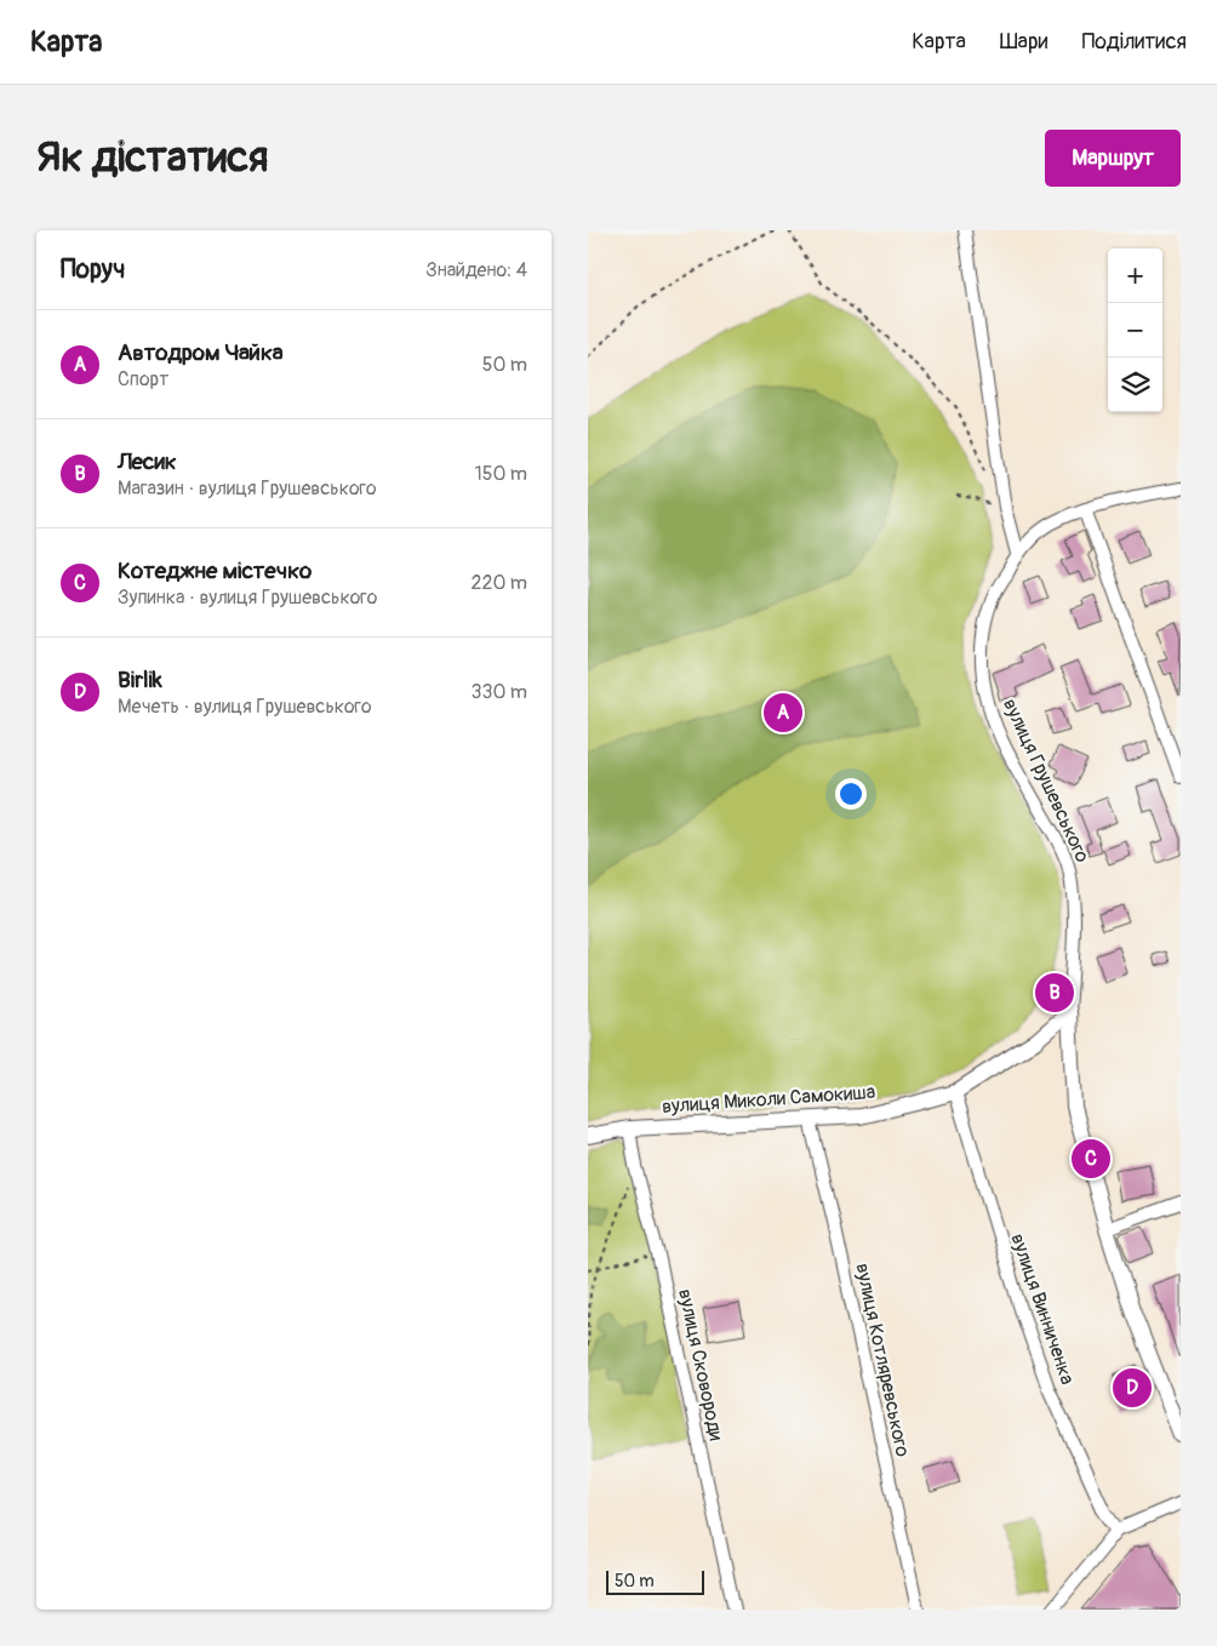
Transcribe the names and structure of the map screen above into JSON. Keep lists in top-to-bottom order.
{
  "streets": {
    "street": [
      "вулиця Грушевського",
      "вулиця Миколи Самокиша",
      "вулиця Винниченка",
      "вулиця Котляревського",
      "вулиця Сковороди"
    ]
  },
  "crossings": [
    ["вулиця Грушевського", "вулиця Миколи Самокиша"],
    ["вулиця Миколи Самокиша", "вулиця Винниченка"],
    ["вулиця Миколи Самокиша", "вулиця Котляревського"],
    ["вулиця Миколи Самокиша", "вулиця Сковороди"]
  ],
  "scale_bar": "50 m",
  "page": {
    "header": "Карта",
    "nav": ["Карта", "Шари", "Поділитися"],
    "buttons": "Маршрут",
    "title": "Як дістатися",
    "heading": ["Поруч", "Знайдено: 4"],
    "map_buttons": ["+", "−"],
    "list": [
      {
        "mark": "A",
        "name": "Автодром Чайка",
        "note": "Спорт",
        "value": "50 m"
      },
      {
        "mark": "B",
        "name": "Лесик",
        "note": "Магазин · вулиця Грушевського",
        "value": "150 m"
      },
      {
        "mark": "C",
        "name": "Котеджне містечко",
        "note": "Зупинка · вулиця Грушевського",
        "value": "220 m"
      },
      {
        "mark": "D",
        "name": "Birlik",
        "note": "Мечеть · вулиця Грушевського",
        "value": "330 m"
      }
    ],
    "pins": [
      "A",
      "B",
      "C",
      "D"
    ],
    "scale": "50 m"
  }
}
